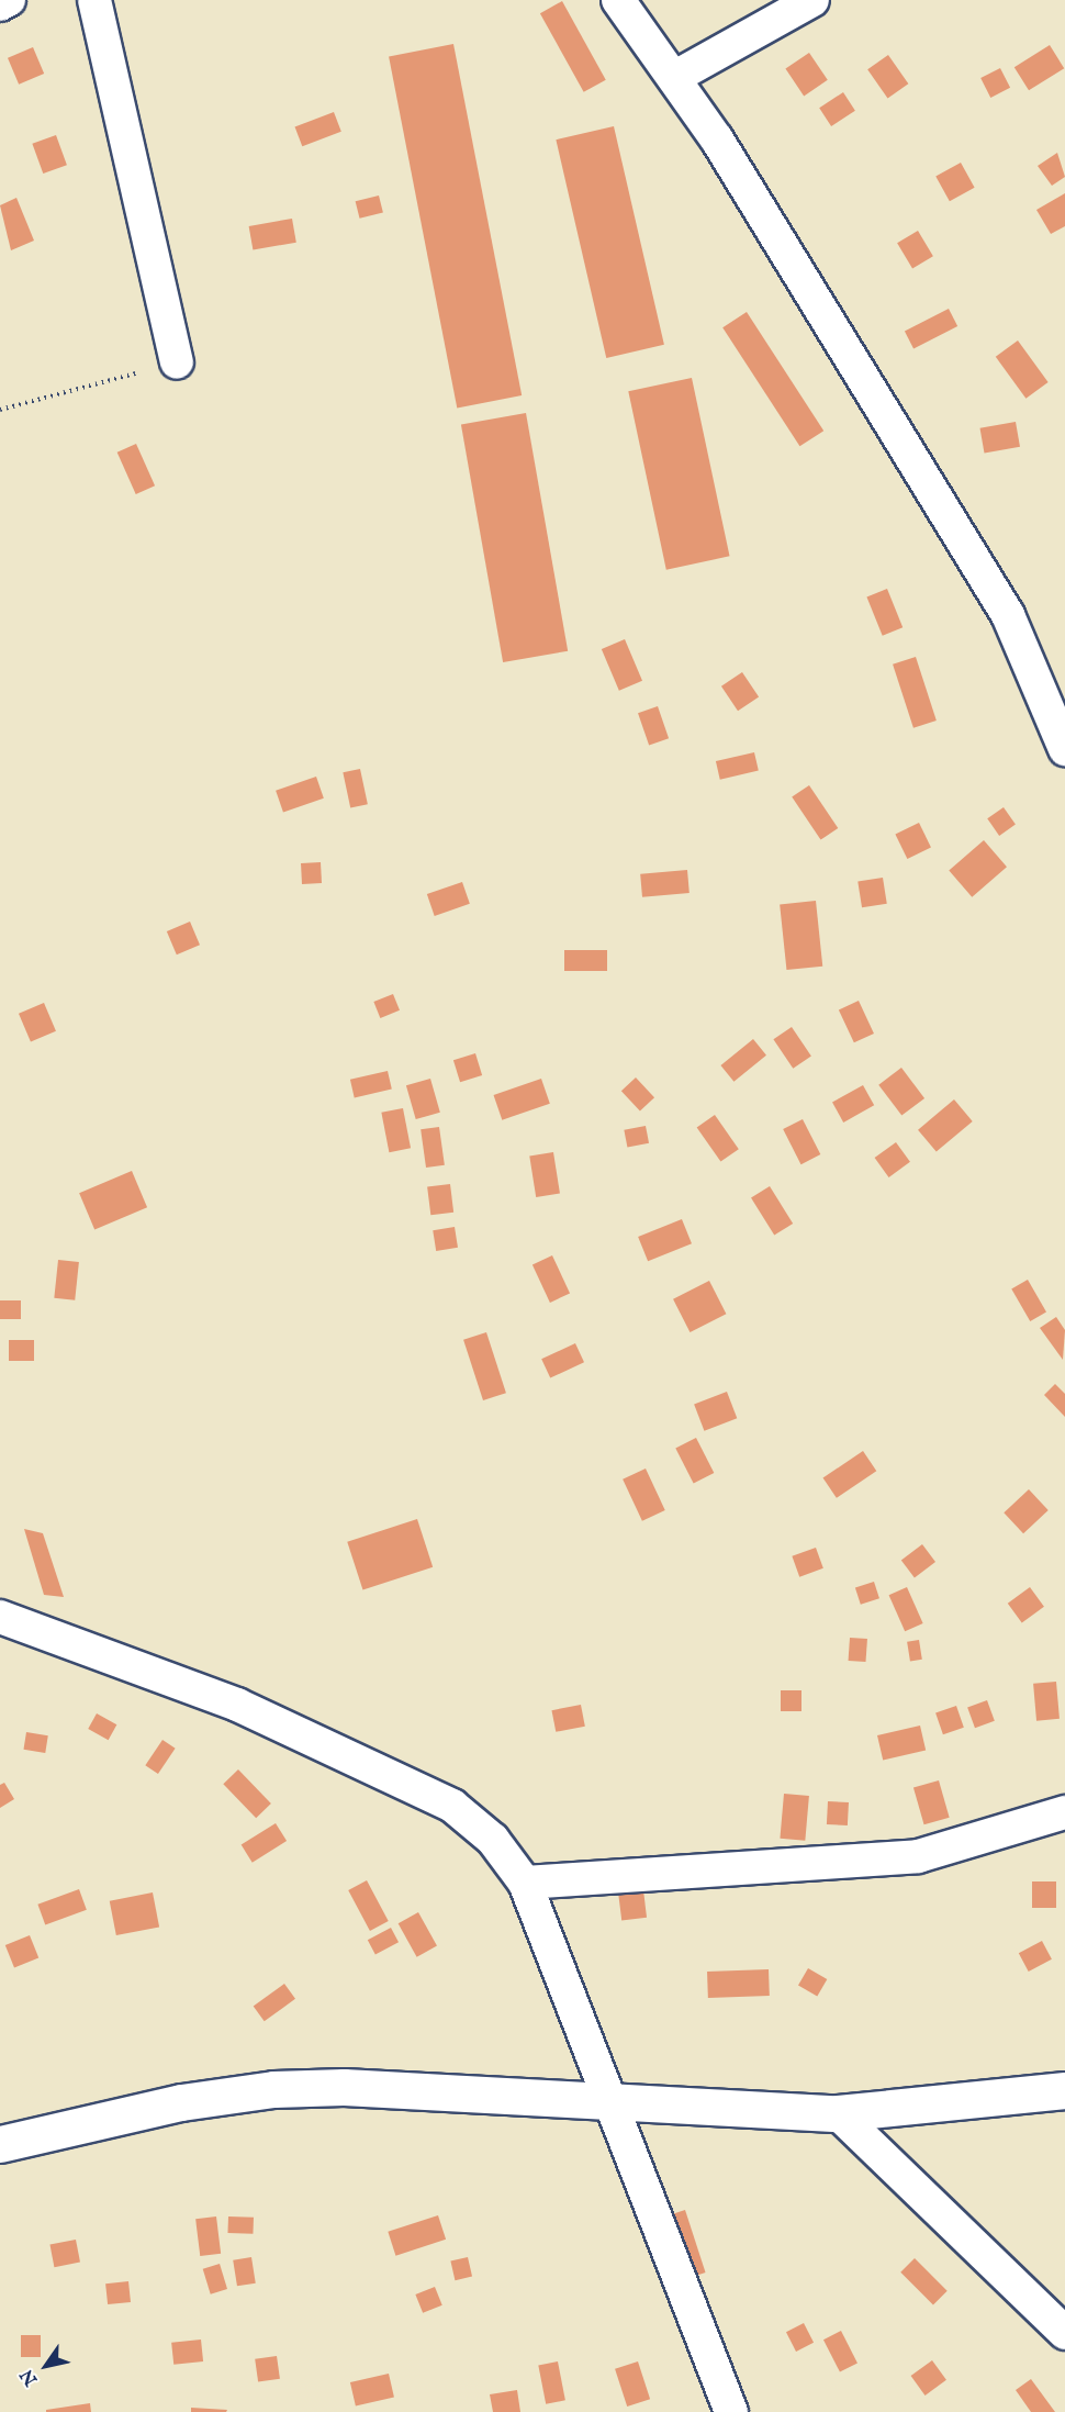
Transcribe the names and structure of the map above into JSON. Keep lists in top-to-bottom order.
{
  "north": "bottom left"
}
